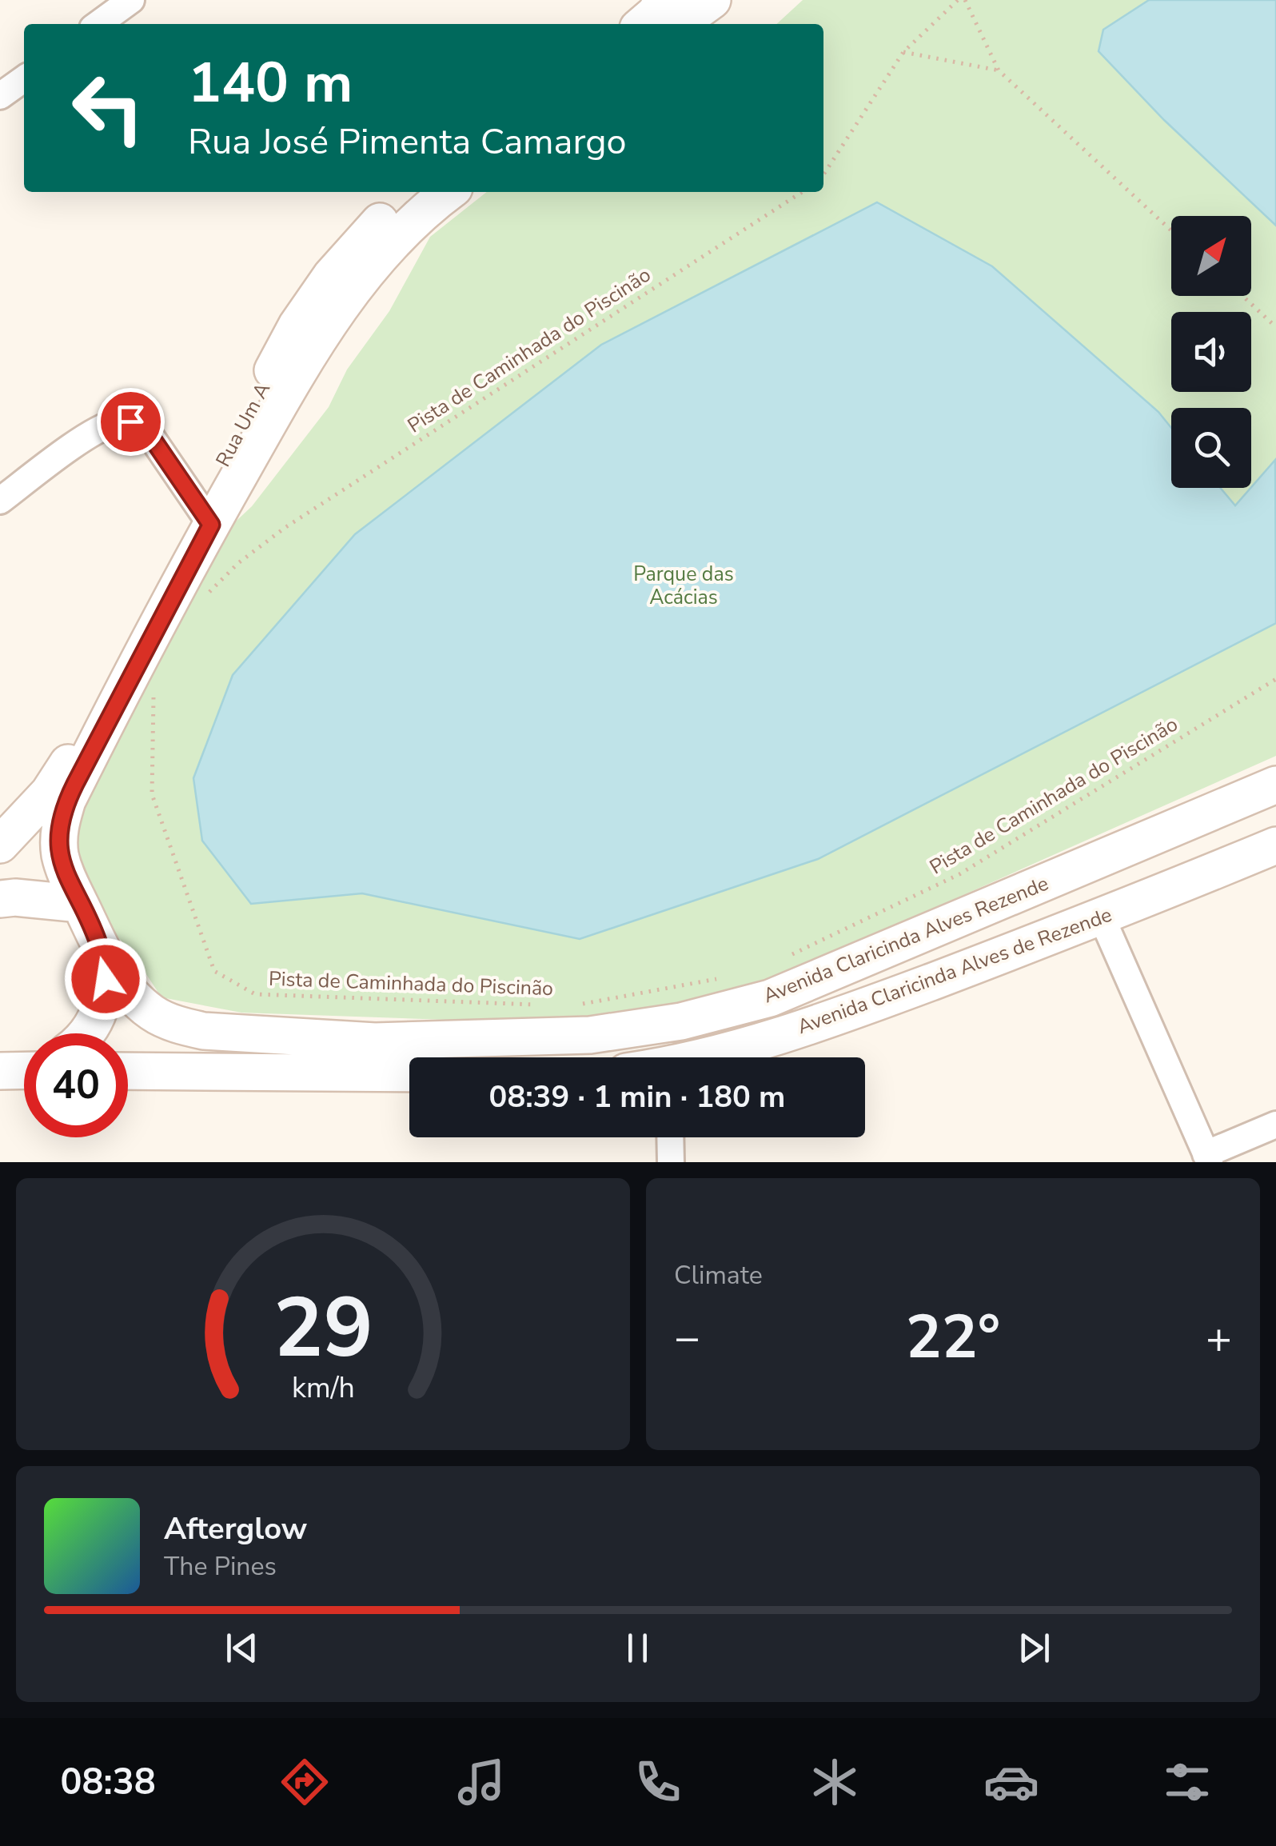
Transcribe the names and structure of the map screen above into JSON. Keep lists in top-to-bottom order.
{
  "streets": {
    "street": ["Rua Um A", "Avenida Claricinda Alves Rezende", "Avenida Claricinda Alves de Rezende"],
    "path": ["Pista de Caminhada do Piscinão"]
  },
  "crossings": [
    ["Rua Um A", "Avenida Claricinda Alves Rezende"]
  ],
  "parks": ["Parque das Acácias"],
  "north": "top right",
  "page": {
    "turn": ["140 m", "Rua José Pimenta Camargo"],
    "limit": "40",
    "trip": "08:39 · 1 min · 180 m",
    "tile": "Climate",
    "heat": ["−", "22°", "+"],
    "song": ["Afterglow", "The Pines"],
    "tabs": "08:38",
    "gauge": ["29", "km/h"]
  }
}
